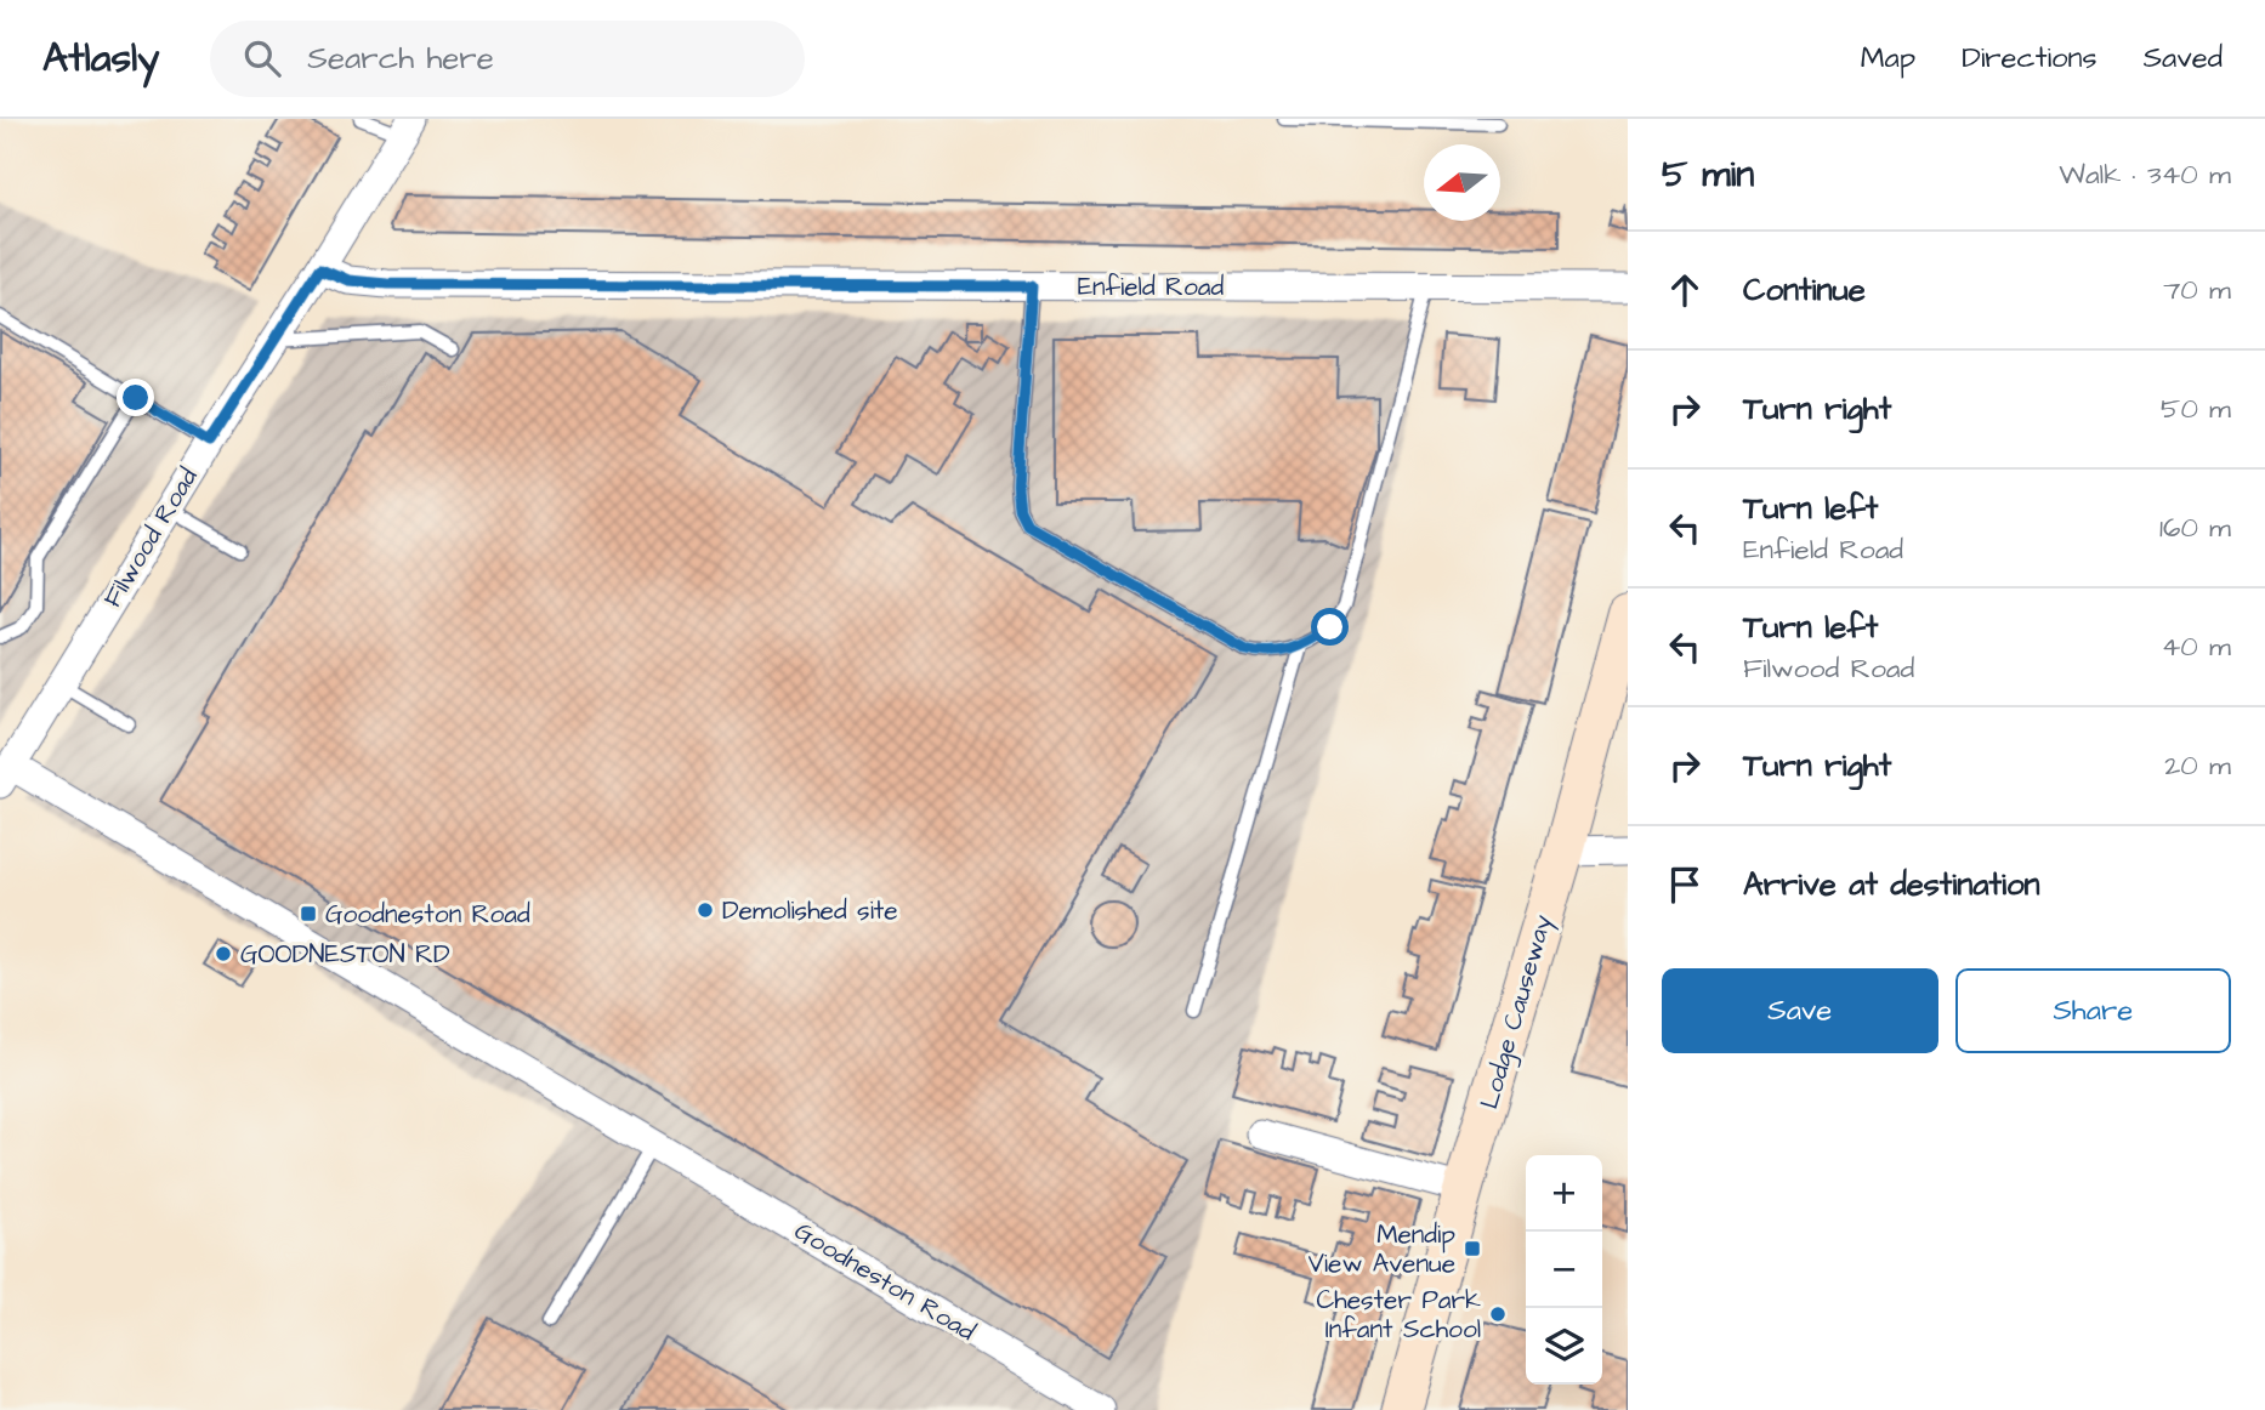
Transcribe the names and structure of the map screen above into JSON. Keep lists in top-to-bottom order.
{
  "streets": {
    "main road": ["Lodge Causeway"],
    "street": ["Enfield Road", "Filwood Road", "Goodneston Road"]
  },
  "crossings": [
    ["Enfield Road", "Filwood Road"],
    ["Filwood Road", "Goodneston Road"]
  ],
  "places": {
    "other": ["Demolished site", "GOODNESTON RD", "Chester Park Infant School"],
    "transit": ["Goodneston Road", "Mendip View Avenue"]
  },
  "north": "left",
  "page": {
    "header": "Atlasly",
    "search": "Search here",
    "nav": ["Map", "Directions", "Saved"],
    "heading": ["5 min", "Walk · 340 m"],
    "list": [
      ["Continue", "70 m"],
      ["Turn right", "50 m"],
      ["Turn left", "Enfield Road", "160 m"],
      ["Turn left", "Filwood Road", "40 m"],
      ["Turn right", "20 m"],
      "Arrive at destination"
    ],
    "buttons": ["Save", "Share"],
    "map_buttons": ["+", "−"]
  }
}
